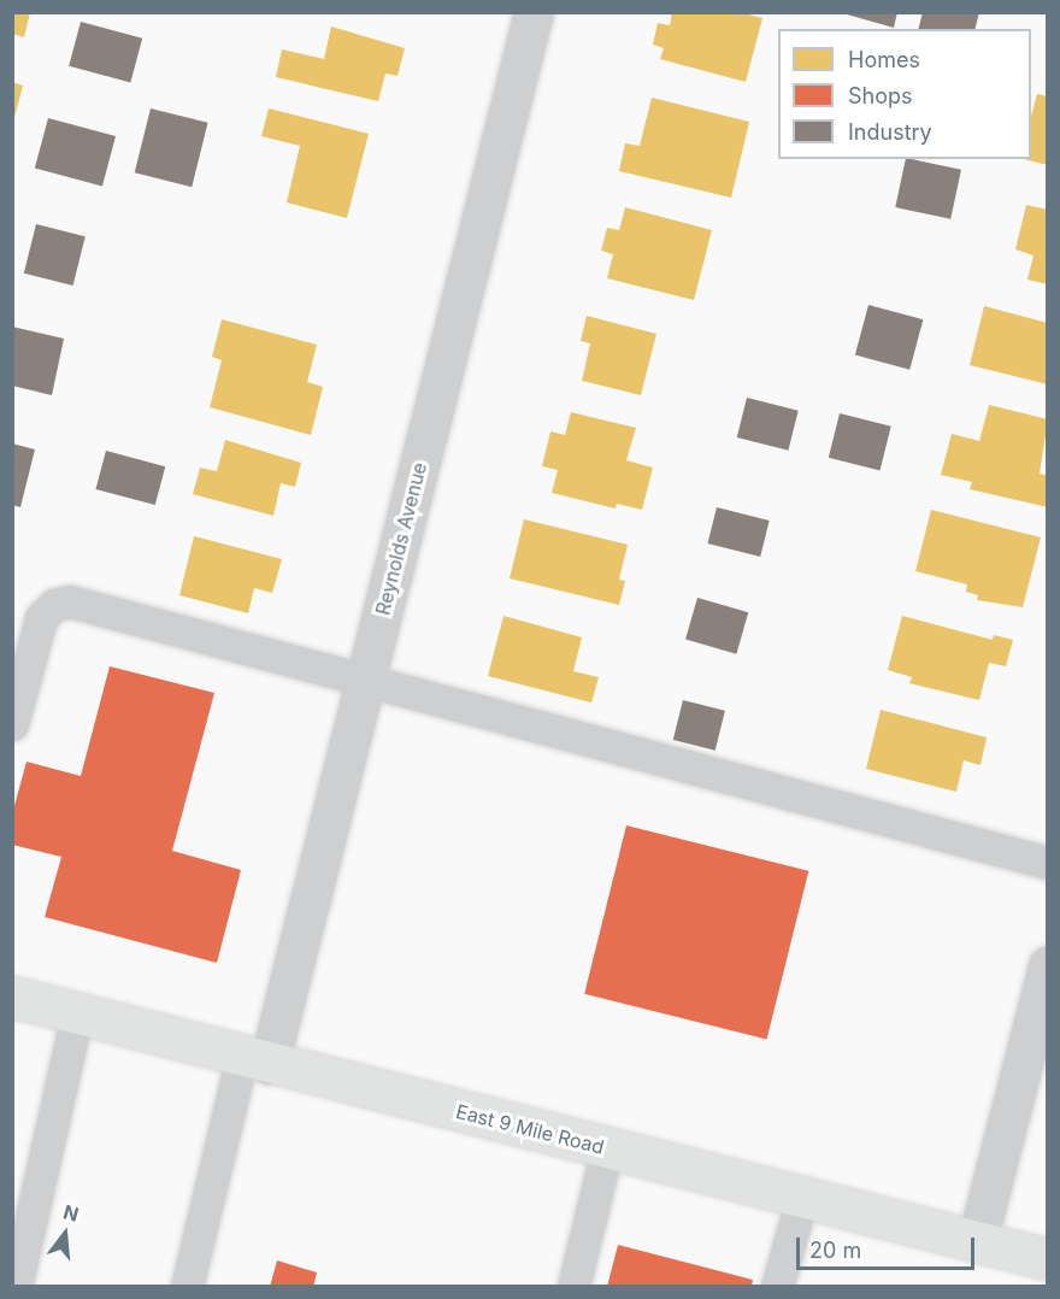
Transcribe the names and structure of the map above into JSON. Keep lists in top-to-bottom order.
{
  "streets": {
    "main road": ["East 9 Mile Road"],
    "street": ["Reynolds Avenue"]
  },
  "crossings": [
    ["Reynolds Avenue", "East 9 Mile Road"]
  ],
  "legend": ["Homes", "Shops", "Industry"],
  "scale_bar": "20 m",
  "north": "top"
}
